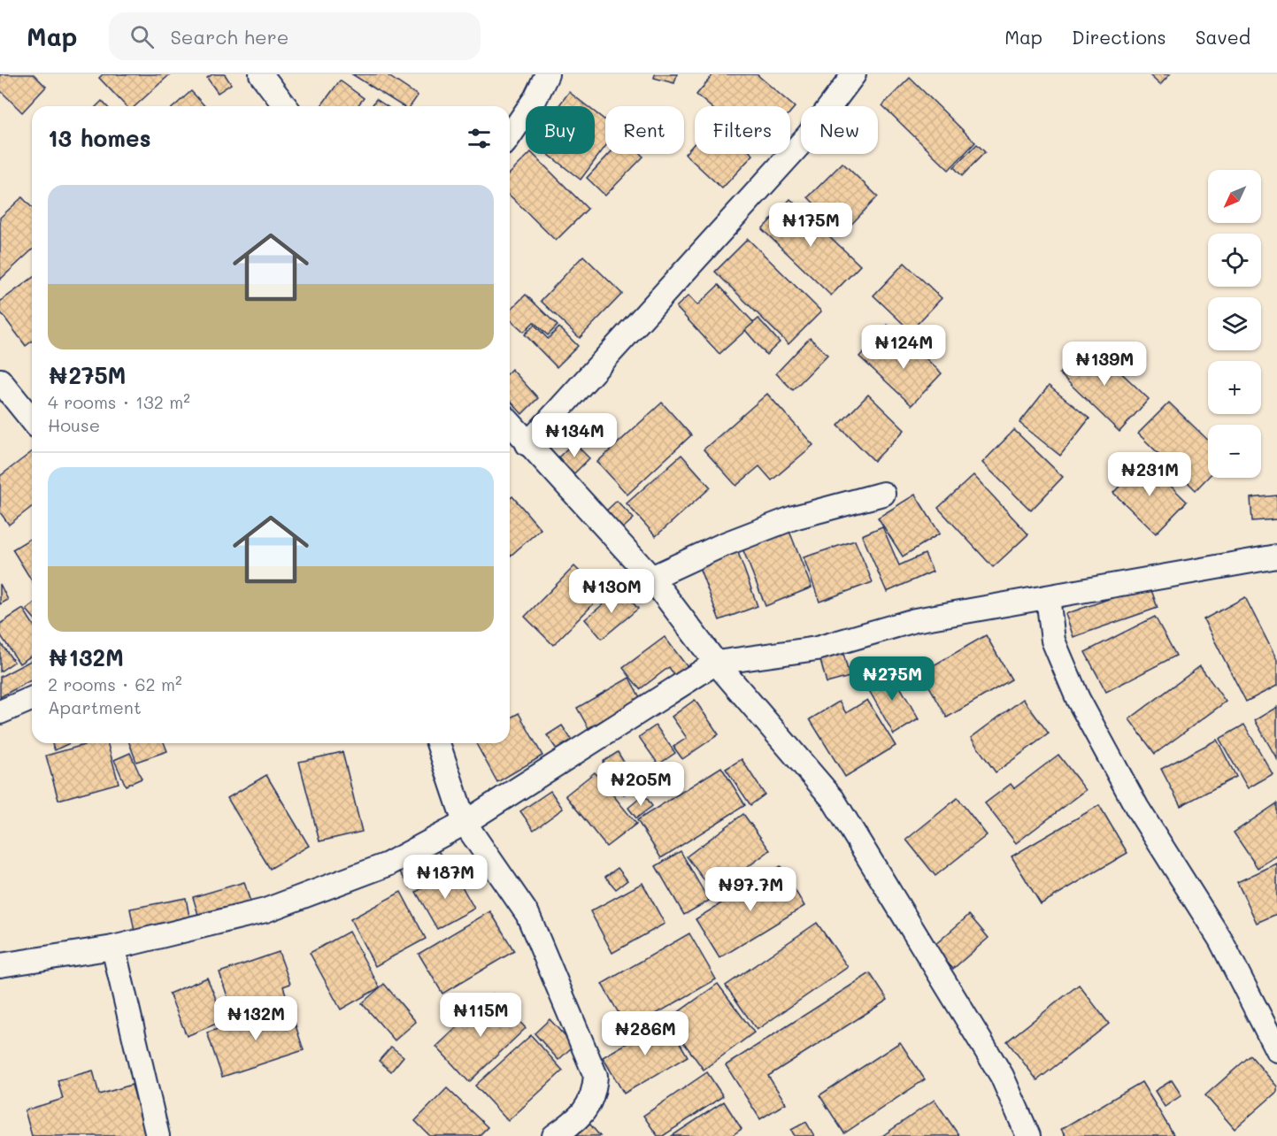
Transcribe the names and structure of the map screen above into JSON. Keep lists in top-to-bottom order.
{
  "north": "bottom left",
  "page": {
    "header": "Map",
    "search": "Search here",
    "nav": ["Map", "Directions", "Saved"],
    "chip": [
      "Buy",
      "Rent",
      "Filters",
      "New"
    ],
    "heading": "13 homes",
    "map_buttons": ["+", "−"],
    "list": [
      {
        "name": "₦275M",
        "note": "4 rooms · 132 m² · House"
      },
      {
        "name": "₦132M",
        "note": "2 rooms · 62 m² · Apartment"
      }
    ],
    "price": [
      "₦175M",
      "₦124M",
      "₦139M",
      "₦134M",
      "₦231M",
      "₦130M",
      "₦275M",
      "₦205M",
      "₦187M",
      "₦97.7M",
      "₦115M",
      "₦132M",
      "₦286M"
    ]
  }
}
